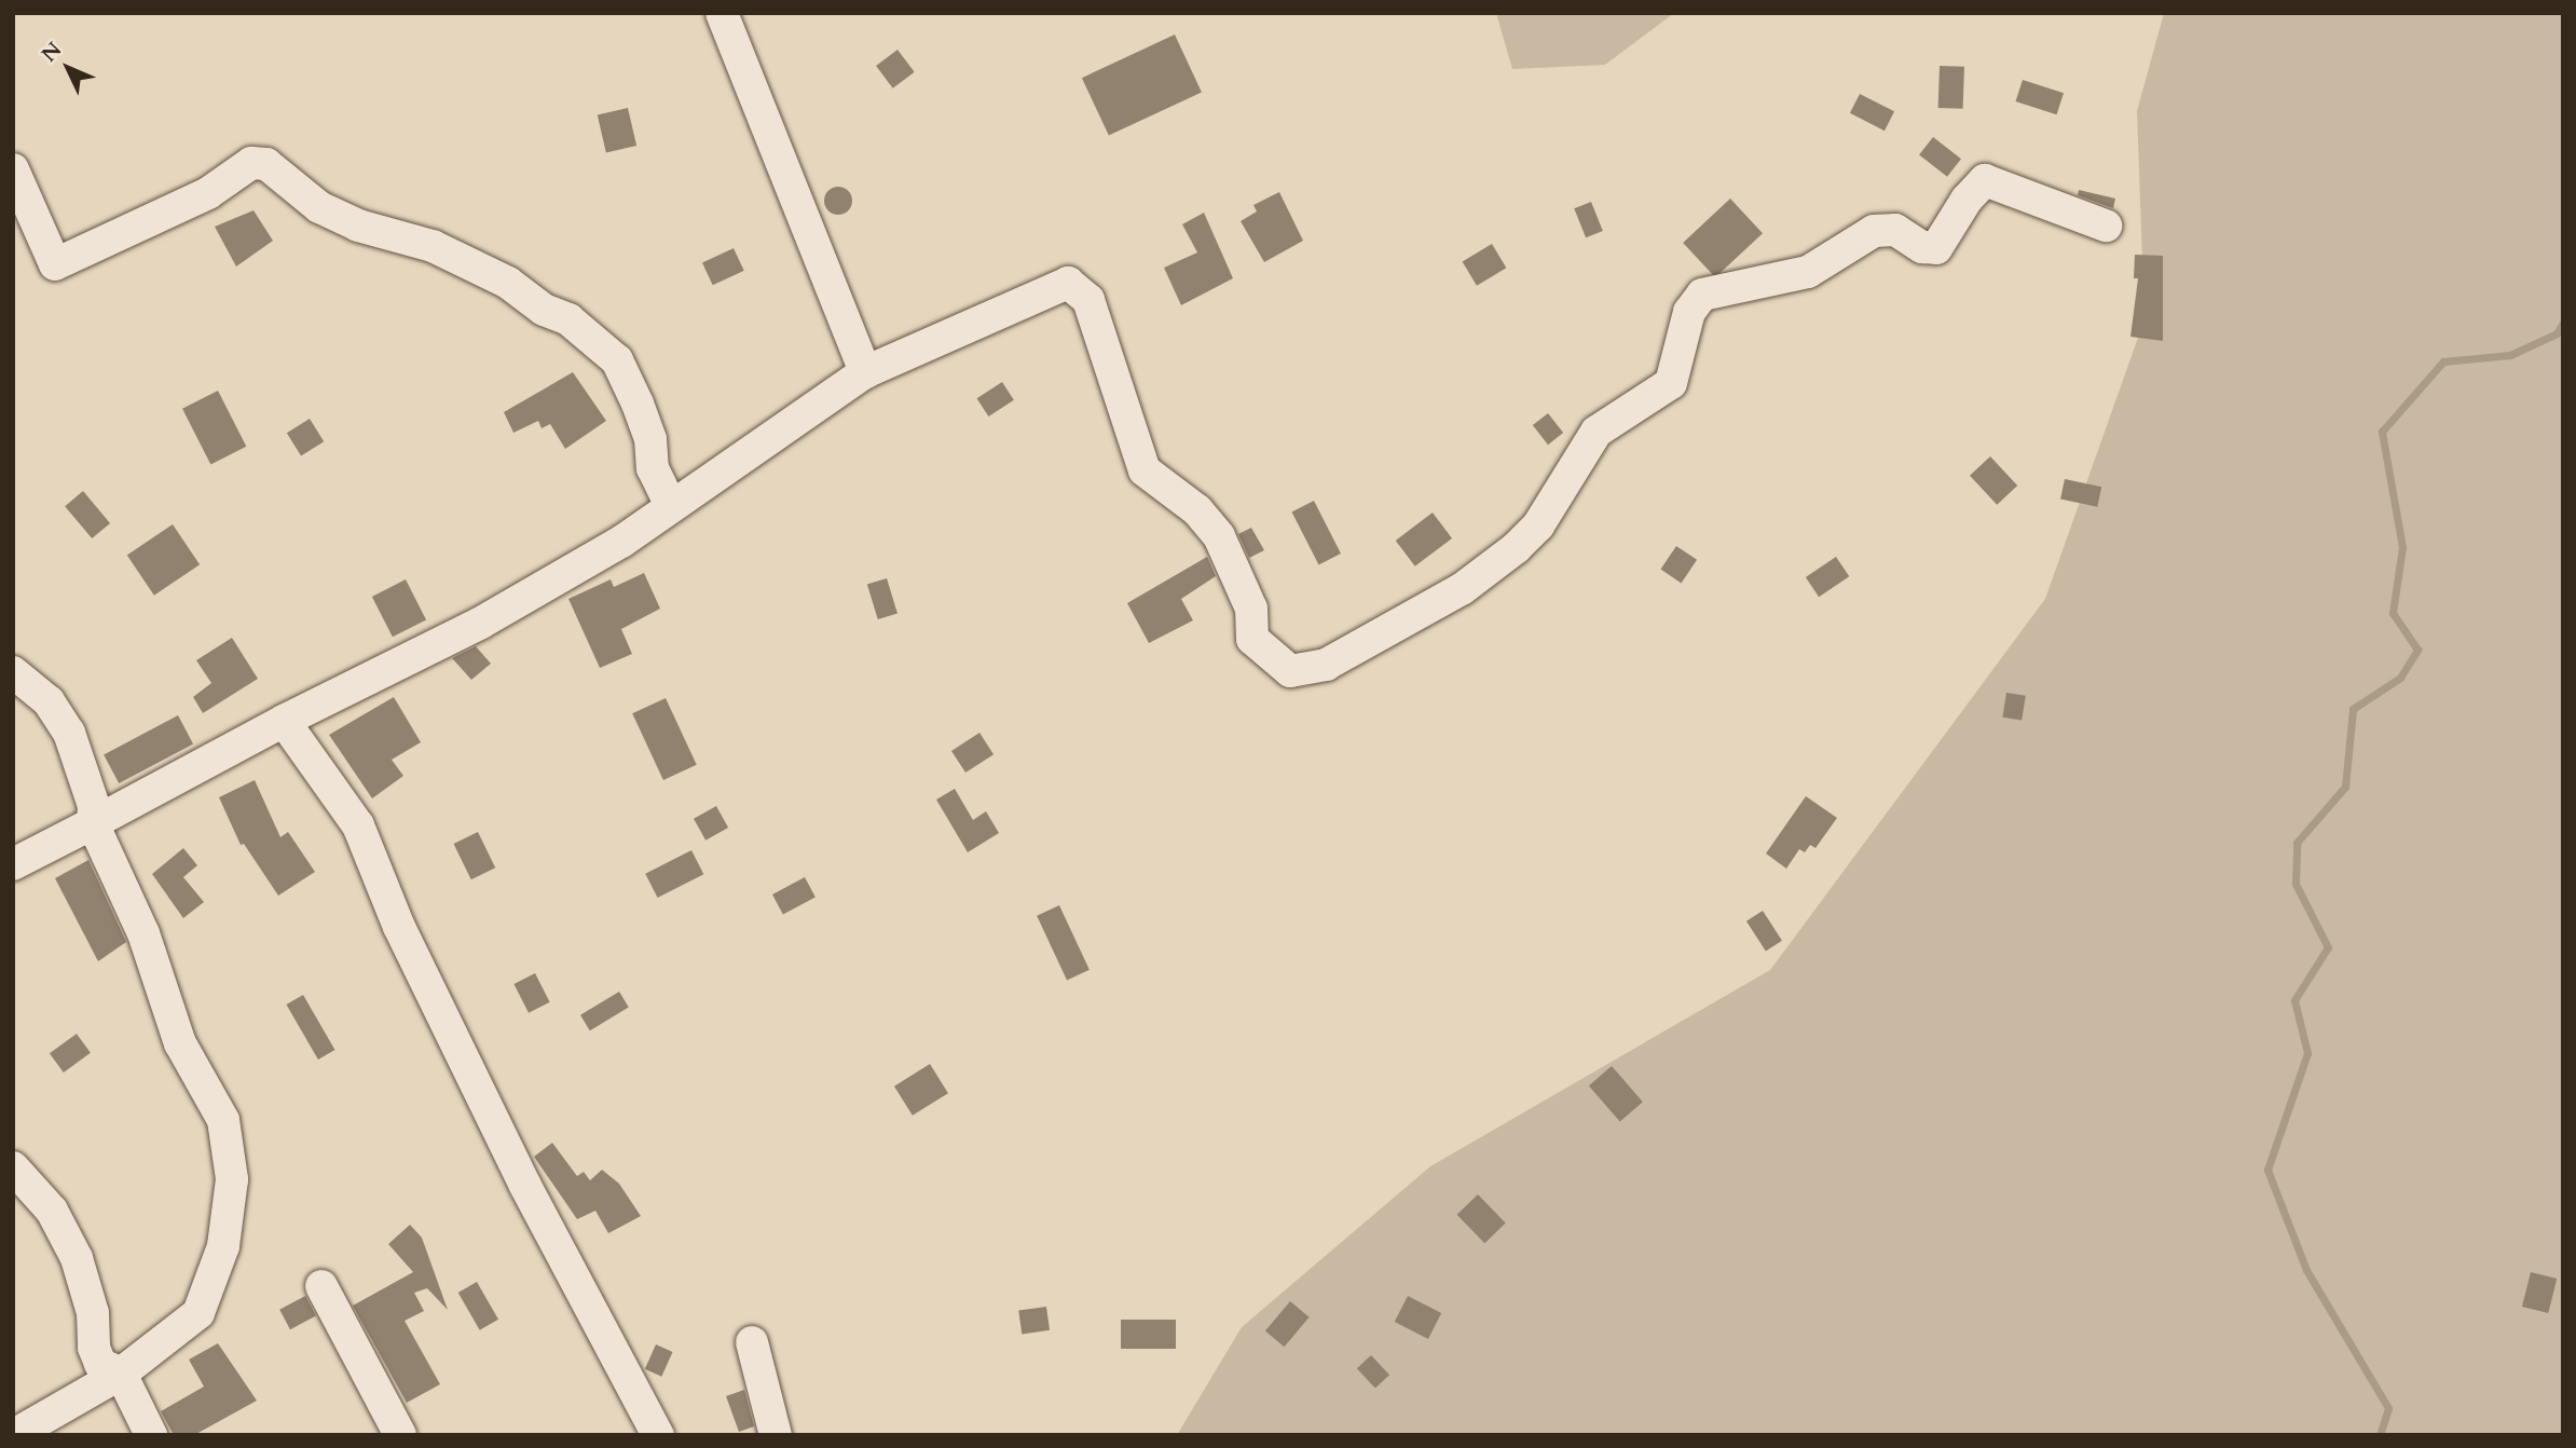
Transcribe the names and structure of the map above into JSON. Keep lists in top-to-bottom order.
{
  "north": "top left"
}
